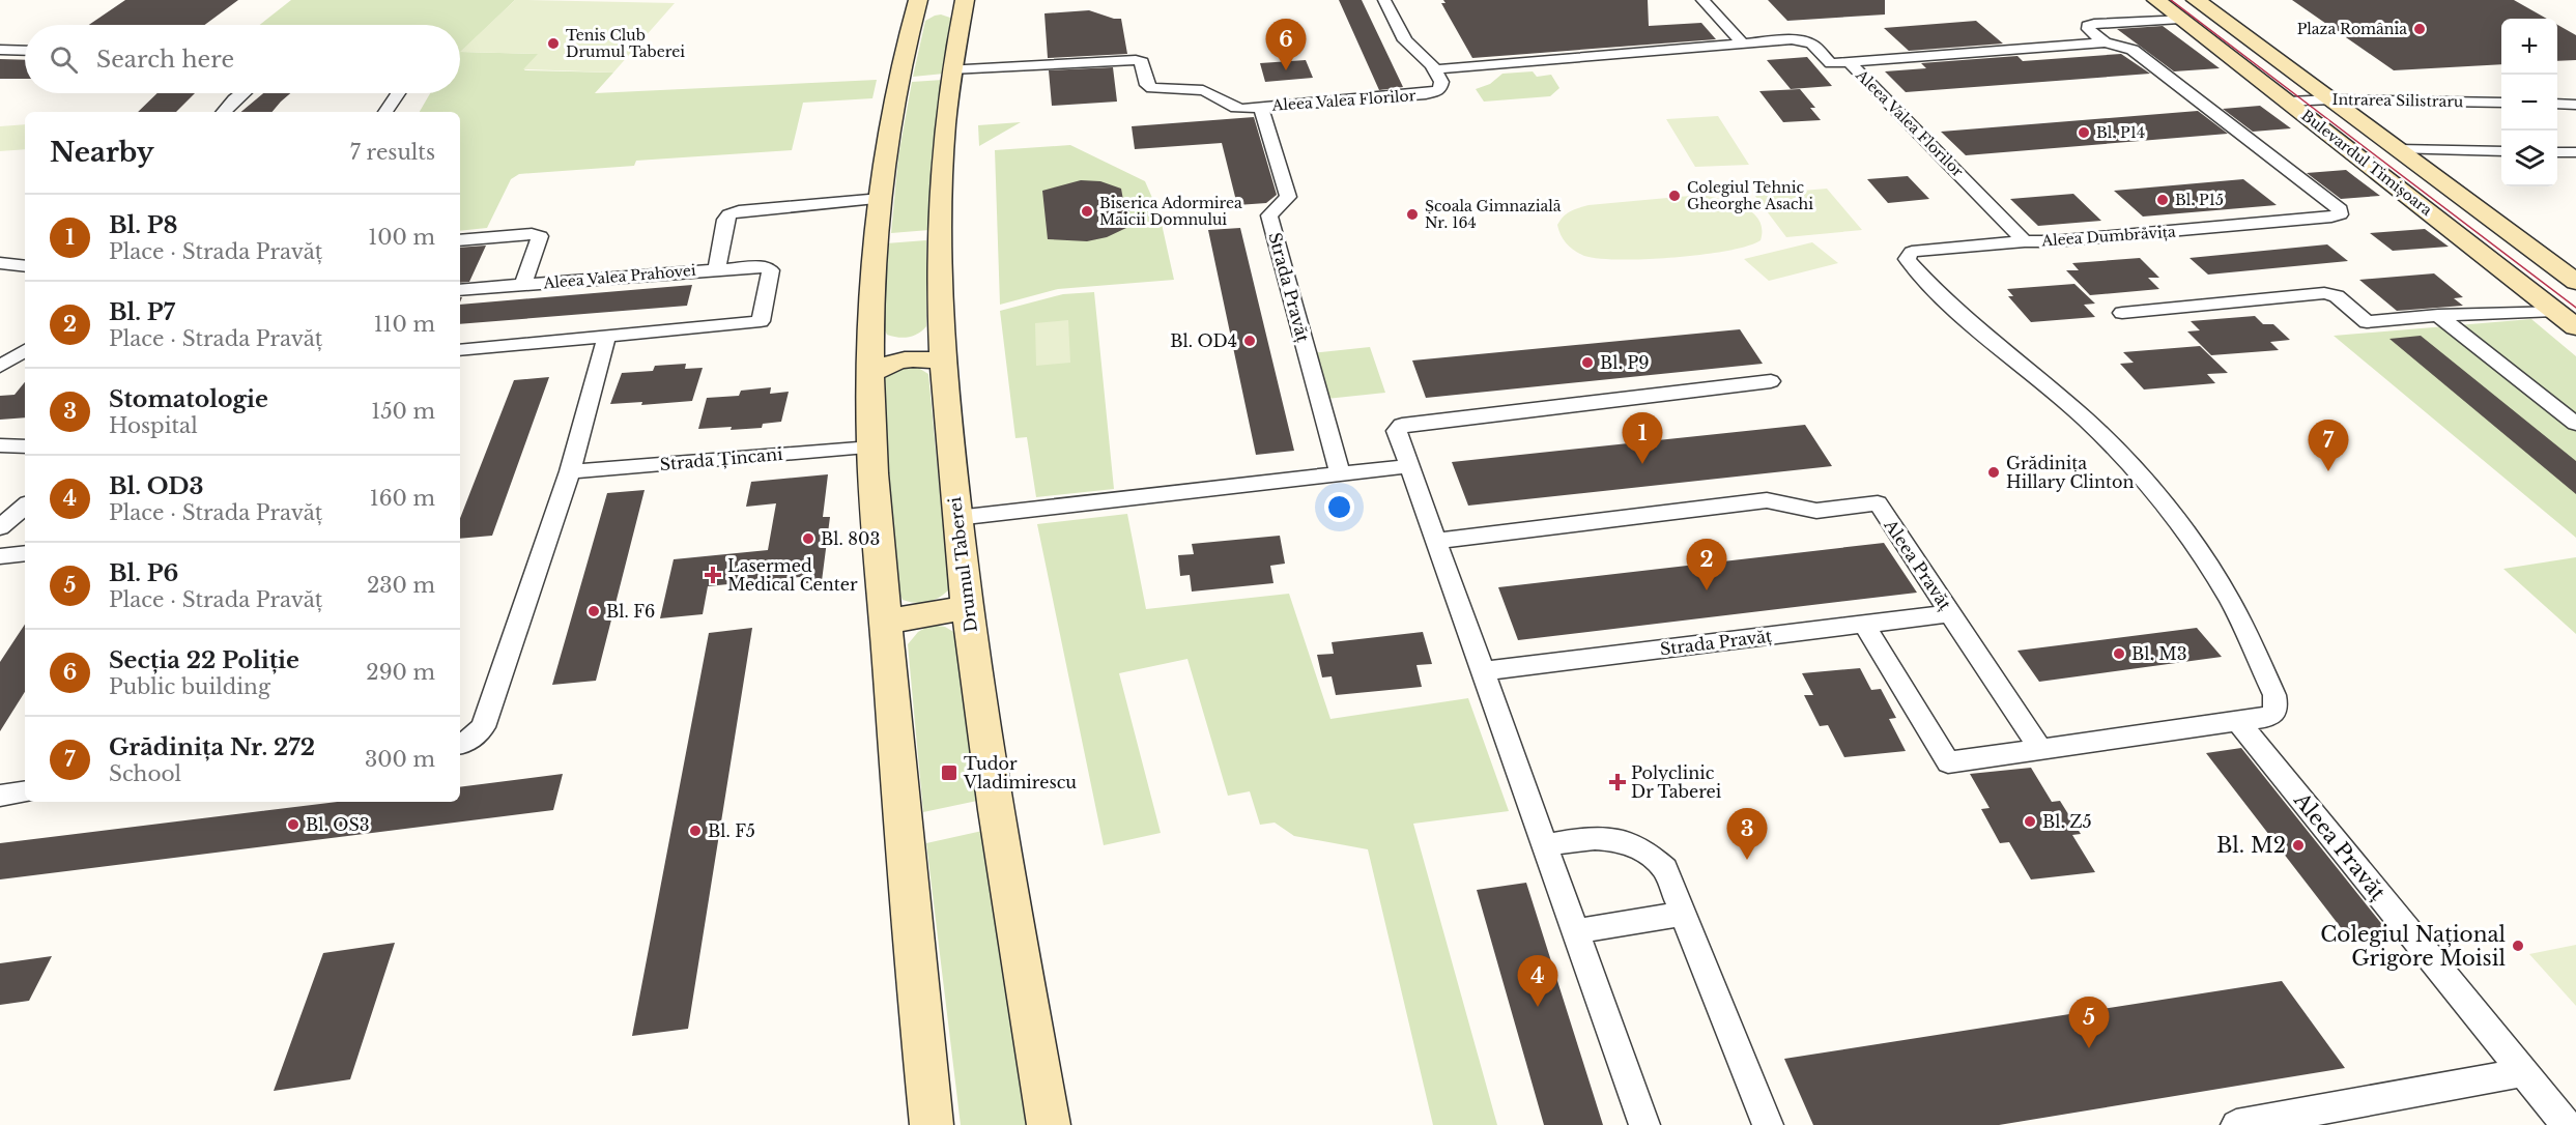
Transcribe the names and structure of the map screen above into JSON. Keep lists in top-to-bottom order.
{
  "streets": {
    "main road": ["Bulevardul Timișoara", "Drumul Taberei"],
    "street": [
      "Aleea Valea Florilor",
      "Intrarea Silistraru",
      "Aleea Dumbrăvița",
      "Aleea Valea Prahovei",
      "Strada Pravăț",
      "Strada Țincani",
      "Aleea Pravăț"
    ]
  },
  "crossings": [
    ["Aleea Valea Florilor", "Aleea Dumbrăvița"],
    ["Aleea Valea Florilor", "Strada Pravăț"],
    ["Intrarea Silistraru", "Bulevardul Timișoara"],
    ["Aleea Dumbrăvița", "Aleea Pravăț"],
    ["Aleea Valea Prahovei", "Drumul Taberei"],
    ["Strada Pravăț", "Aleea Pravăț"],
    ["Strada Țincani", "Drumul Taberei"]
  ],
  "places": {
    "other": [
      "Plaza România",
      "Tenis Club Drumul Taberei",
      "Bl. P14",
      "Colegiul Tehnic Gheorghe Asachi",
      "Bl. P15",
      "Biserica Adormirea Maicii Domnului",
      "Școala Gimnazială Nr. 164",
      "Bl. OD4",
      "Bl. P9",
      "Grădinița Hillary Clinton",
      "Bl. 803",
      "Bl. F6",
      "Bl. M3",
      "Bl. Z5",
      "Bl. OS3",
      "Bl. F5",
      "Bl. M2",
      "Colegiul Național Grigore Moisil"
    ],
    "health": ["Lasermed Medical Center", "Polyclinic Dr Taberei"],
    "transit": ["Tudor Vladimirescu"]
  },
  "page": {
    "map_buttons": ["+", "−"],
    "pins": [
      "6",
      "1",
      "7",
      "2",
      "3",
      "4",
      "5"
    ],
    "search": "Search here",
    "heading": ["Nearby", "7 results"],
    "list": [
      {
        "mark": "1",
        "name": "Bl. P8",
        "note": "Place · Strada Pravăț",
        "value": "100 m"
      },
      {
        "mark": "2",
        "name": "Bl. P7",
        "note": "Place · Strada Pravăț",
        "value": "110 m"
      },
      {
        "mark": "3",
        "name": "Stomatologie",
        "note": "Hospital",
        "value": "150 m"
      },
      {
        "mark": "4",
        "name": "Bl. OD3",
        "note": "Place · Strada Pravăț",
        "value": "160 m"
      },
      {
        "mark": "5",
        "name": "Bl. P6",
        "note": "Place · Strada Pravăț",
        "value": "230 m"
      },
      {
        "mark": "6",
        "name": "Secția 22 Poliție",
        "note": "Public building",
        "value": "290 m"
      },
      {
        "mark": "7",
        "name": "Grădinița Nr. 272",
        "note": "School",
        "value": "300 m"
      }
    ]
  }
}
